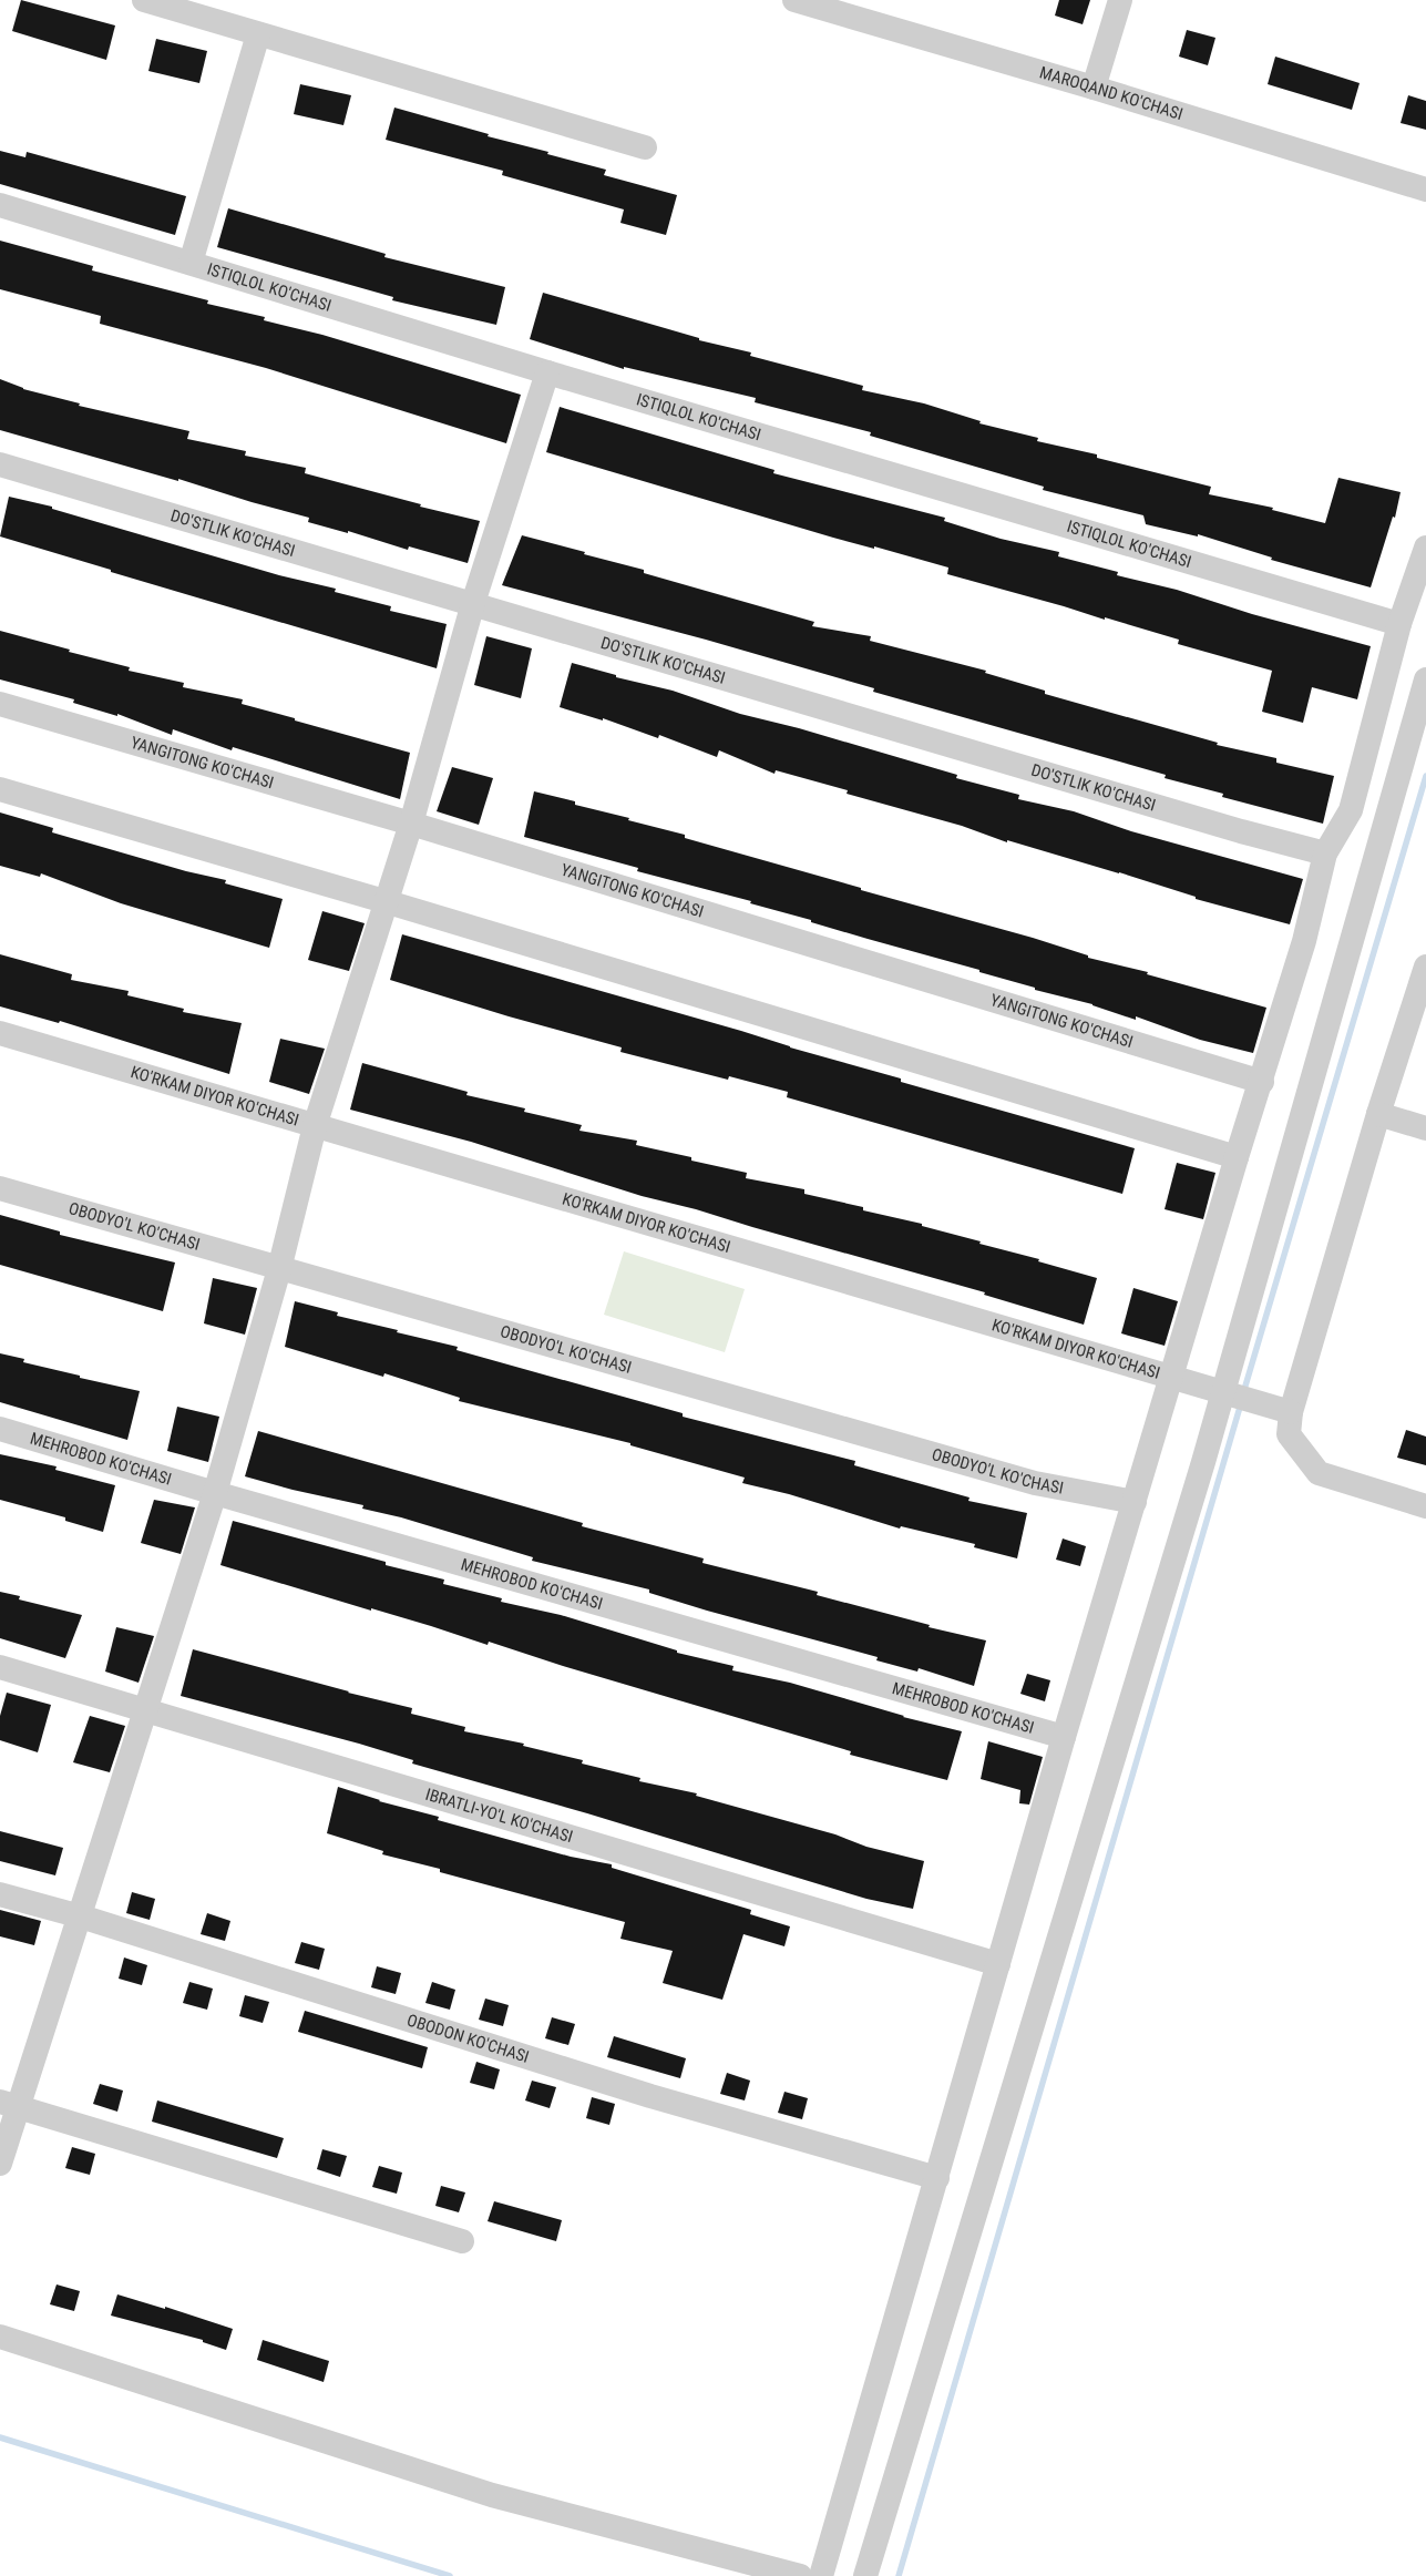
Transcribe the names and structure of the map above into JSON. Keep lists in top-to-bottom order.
{
  "streets": {
    "street": [
      "MAROQAND KO'CHASI",
      "ISTIQLOL KO'CHASI",
      "DO'STLIK KO'CHASI",
      "YANGITONG KO'CHASI",
      "KO'RKAM DIYOR KO'CHASI",
      "OBODYO'L KO'CHASI",
      "MEHROBOD KO'CHASI",
      "IBRATLI-YO'L KO'CHASI",
      "OBODON KO'CHASI"
    ]
  }
}
